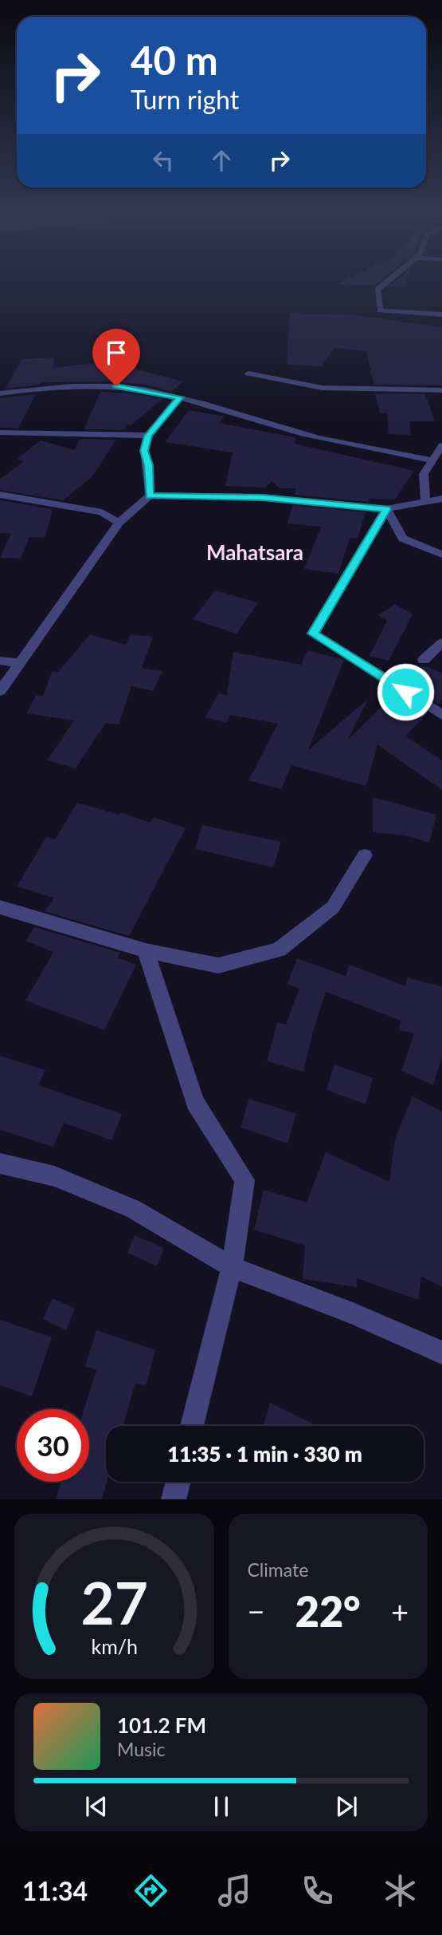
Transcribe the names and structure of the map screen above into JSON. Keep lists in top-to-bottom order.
{
  "districts": ["Mahatsara"],
  "page": {
    "turn": ["40 m", "Turn right"],
    "limit": "30",
    "trip": "11:35 · 1 min · 330 m",
    "tile": "Climate",
    "heat": ["−", "22°", "+"],
    "song": ["101.2 FM", "Music"],
    "tabs": "11:34",
    "gauge": ["27", "km/h"]
  }
}
